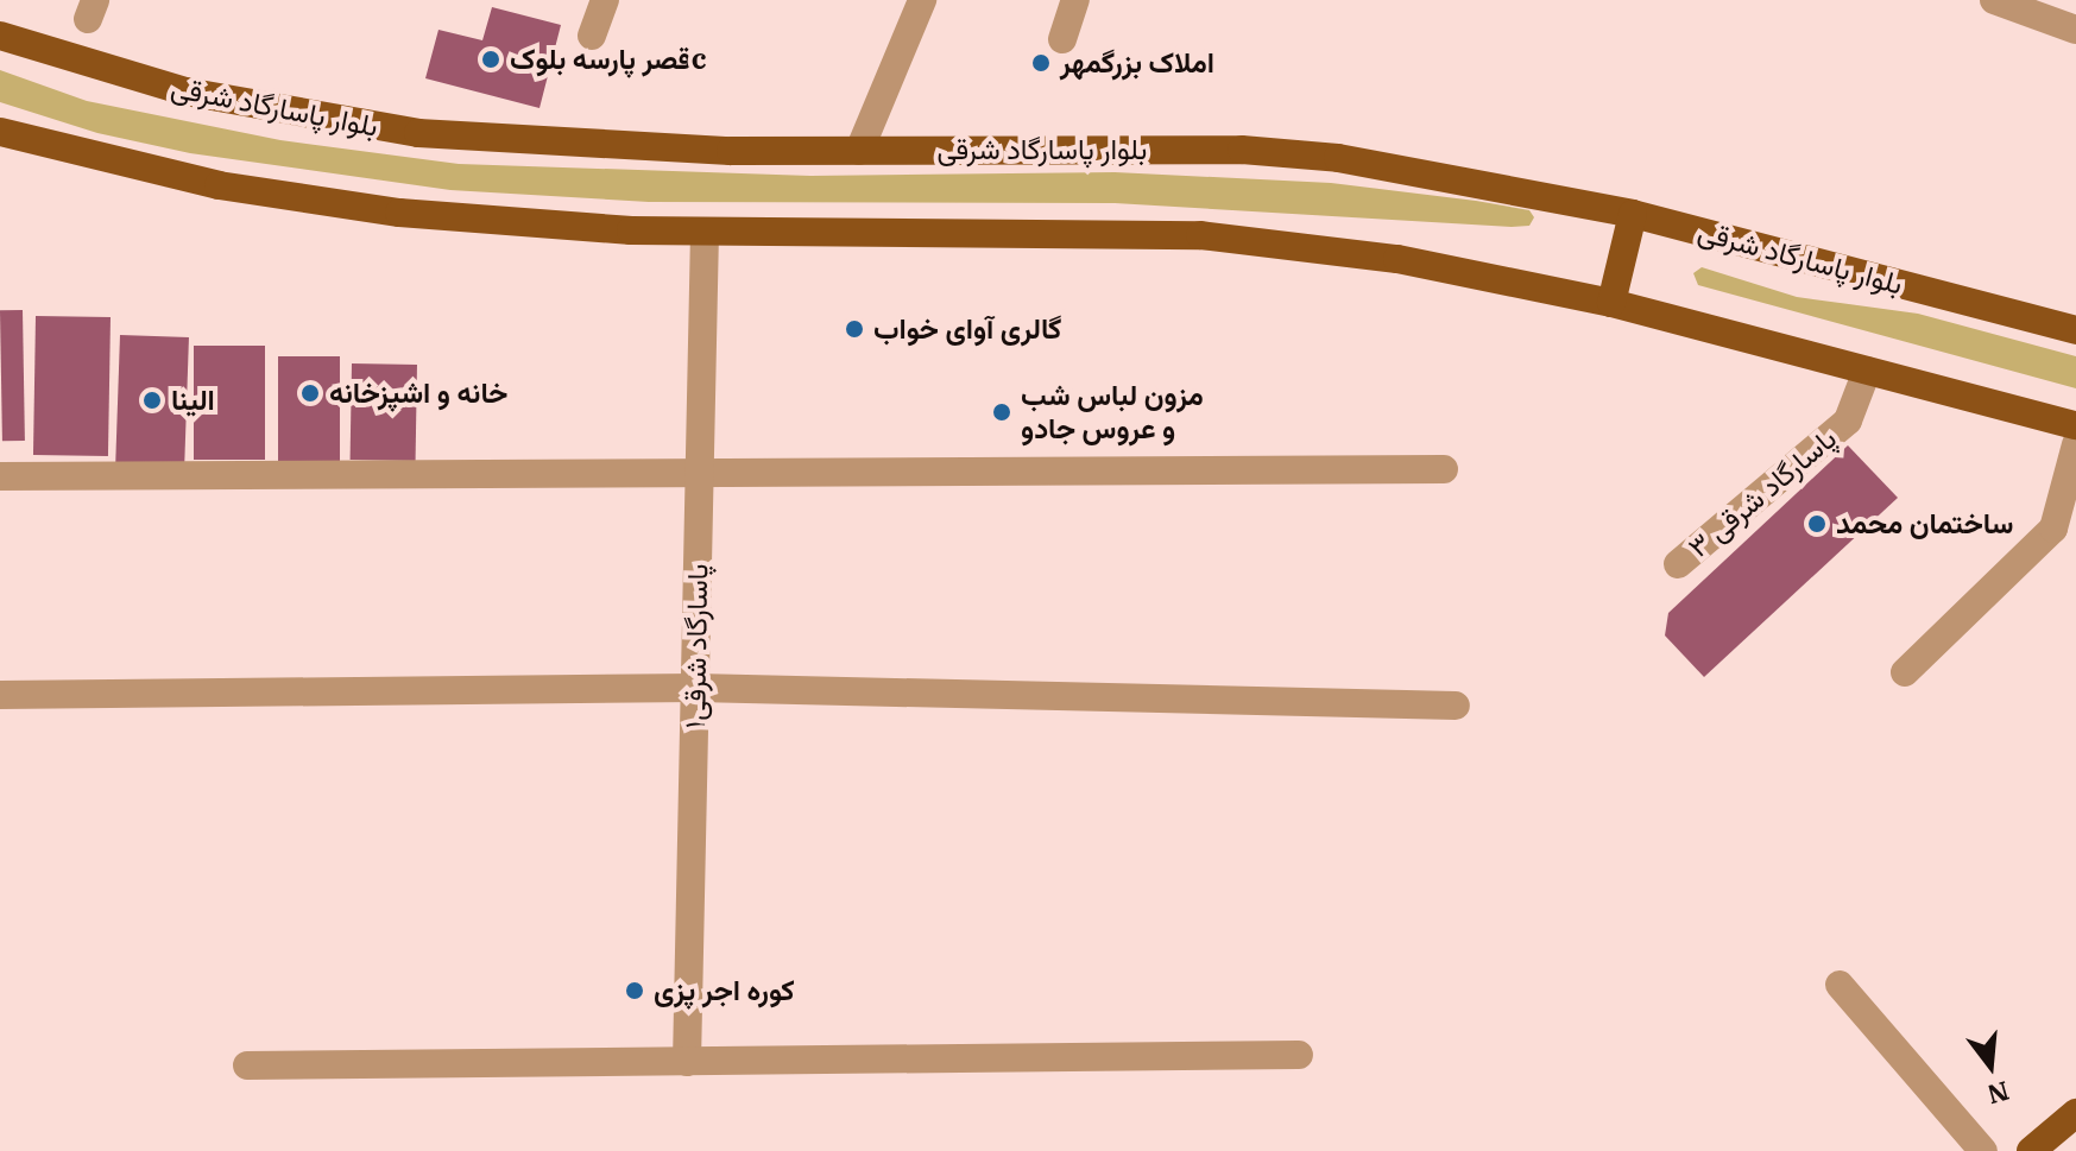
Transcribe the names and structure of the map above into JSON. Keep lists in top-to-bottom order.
{
  "streets": {
    "main road": ["بلوار پاسارگاد شرقی"],
    "street": ["پاسارگاد شرقی ۳", "پاسارگاد شرقی۱"]
  },
  "places": [
    "قصر پارسه بلوکc",
    "املاک بزرگمهر",
    "گالری آوای خواب",
    "خانه و اشپزخانه",
    "الینا",
    "مزون لباس شب و عروس جادو",
    "ساختمان محمد",
    "کوره اجر پزی"
  ],
  "north": "bottom"
}
